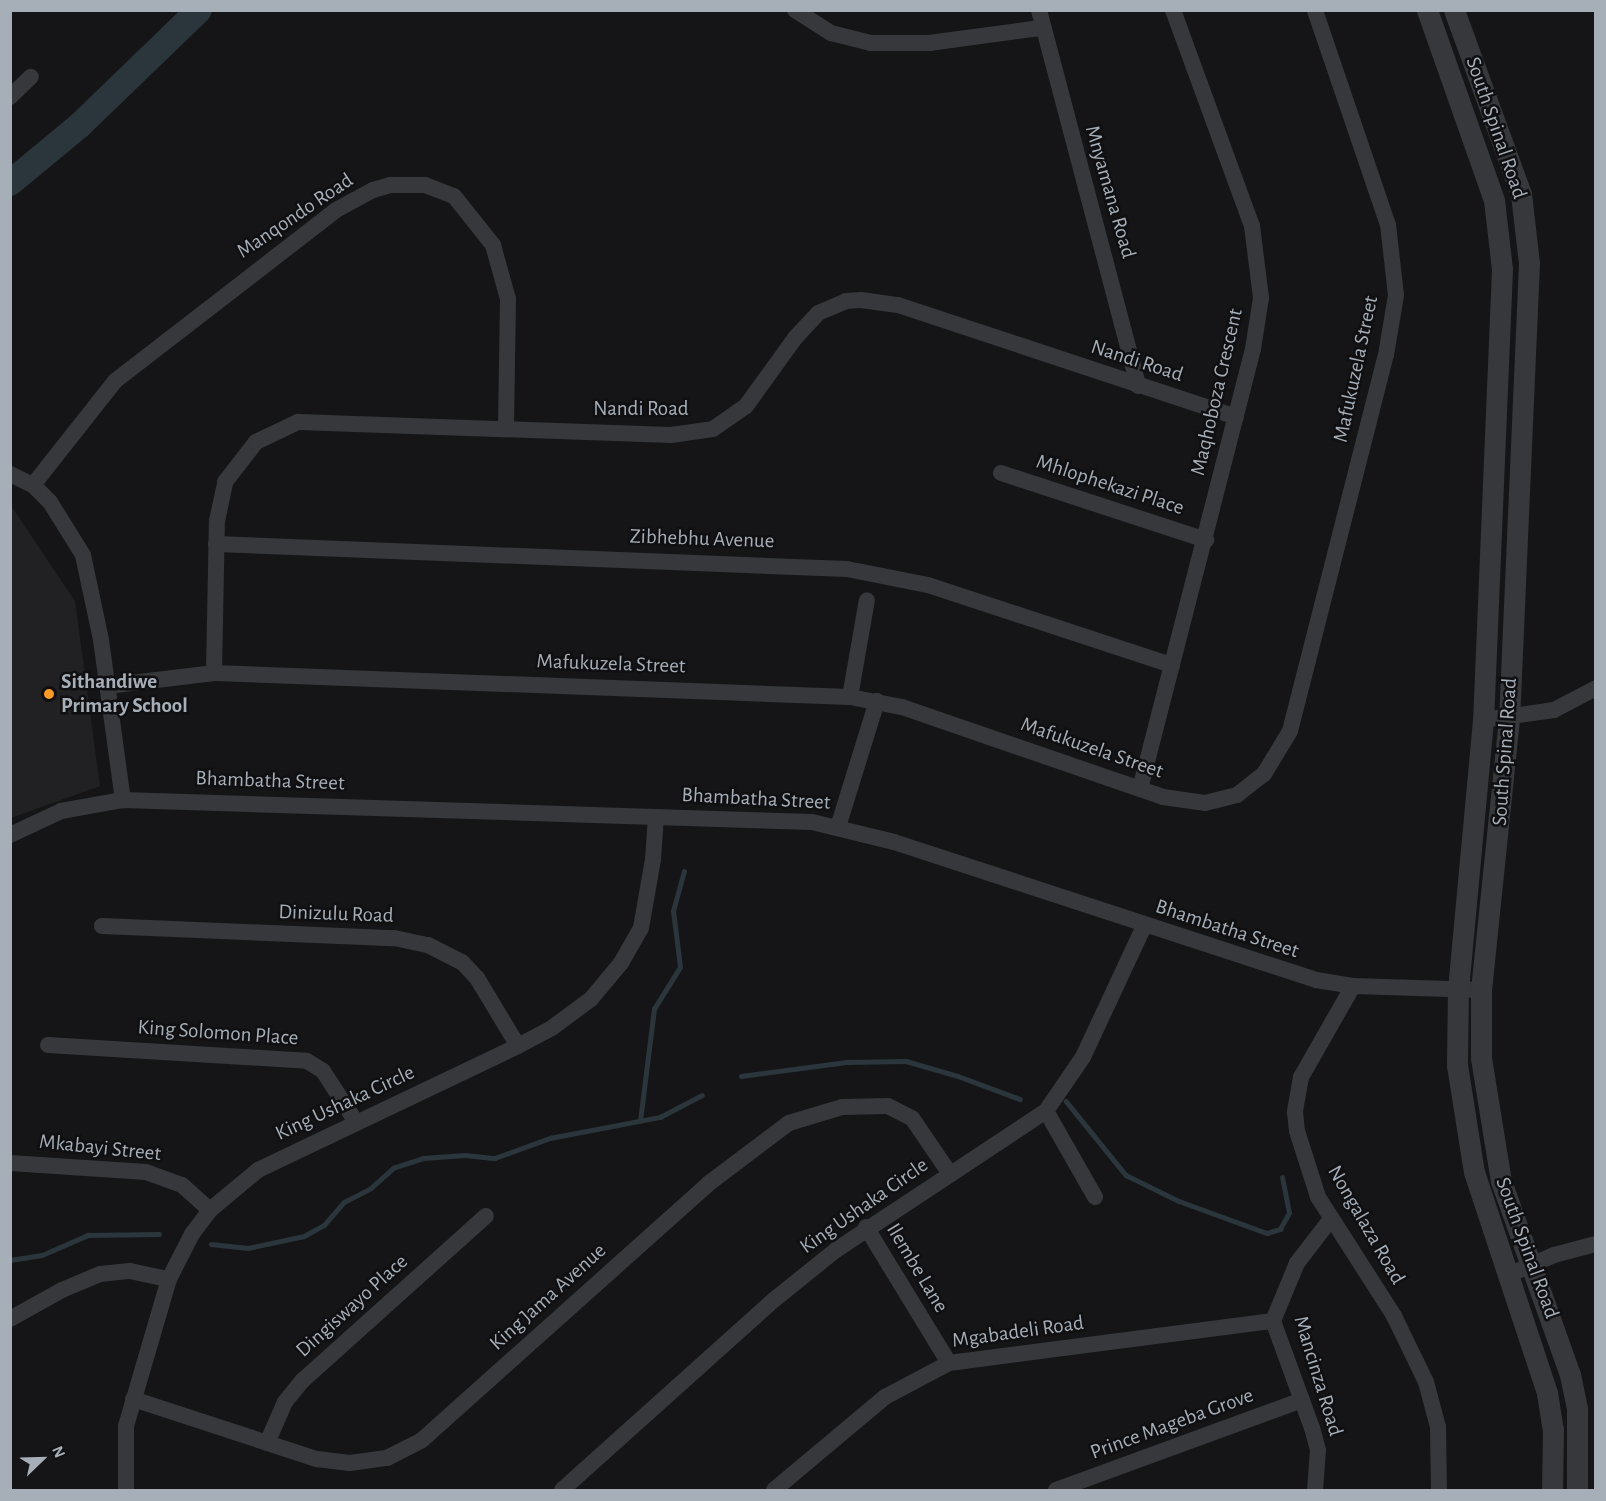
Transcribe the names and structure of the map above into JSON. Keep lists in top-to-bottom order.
{
  "streets": {
    "street": [
      "South Spinal Road",
      "Mnyamana Road",
      "Manqondo Road",
      "Nandi Road",
      "Mafukuzela Street",
      "Maqhoboza Crescent",
      "Mhlophekazi Place",
      "Zibhebhu Avenue",
      "Bhambatha Street",
      "Dinizulu Road",
      "King Solomon Place",
      "King Ushaka Circle",
      "Mkabayi Street",
      "Nongalaza Road",
      "Ilembe Lane",
      "King Jama Avenue",
      "Dingiswayo Place",
      "Mgabadeli Road",
      "Mancinza Road",
      "Prince Mageba Grove"
    ]
  },
  "crossings": [
    ["South Spinal Road", "Bhambatha Street"],
    ["Mnyamana Road", "Nandi Road"],
    ["Manqondo Road", "Nandi Road"],
    ["Nandi Road", "Mafukuzela Street"],
    ["Nandi Road", "Maqhoboza Crescent"],
    ["Nandi Road", "Zibhebhu Avenue"],
    ["Mafukuzela Street", "Maqhoboza Crescent"],
    ["Maqhoboza Crescent", "Mhlophekazi Place"],
    ["Maqhoboza Crescent", "Zibhebhu Avenue"],
    ["Bhambatha Street", "King Ushaka Circle"],
    ["Bhambatha Street", "Nongalaza Road"],
    ["Dinizulu Road", "King Ushaka Circle"],
    ["King Solomon Place", "King Ushaka Circle"],
    ["King Ushaka Circle", "Mkabayi Street"],
    ["King Ushaka Circle", "Ilembe Lane"],
    ["King Ushaka Circle", "King Jama Avenue"],
    ["Nongalaza Road", "Mancinza Road"],
    ["Ilembe Lane", "Mgabadeli Road"],
    ["King Jama Avenue", "Dingiswayo Place"],
    ["Mgabadeli Road", "Mancinza Road"],
    ["Mancinza Road", "Prince Mageba Grove"]
  ],
  "places": ["Sithandiwe Primary School"],
  "north": "top right"
}
